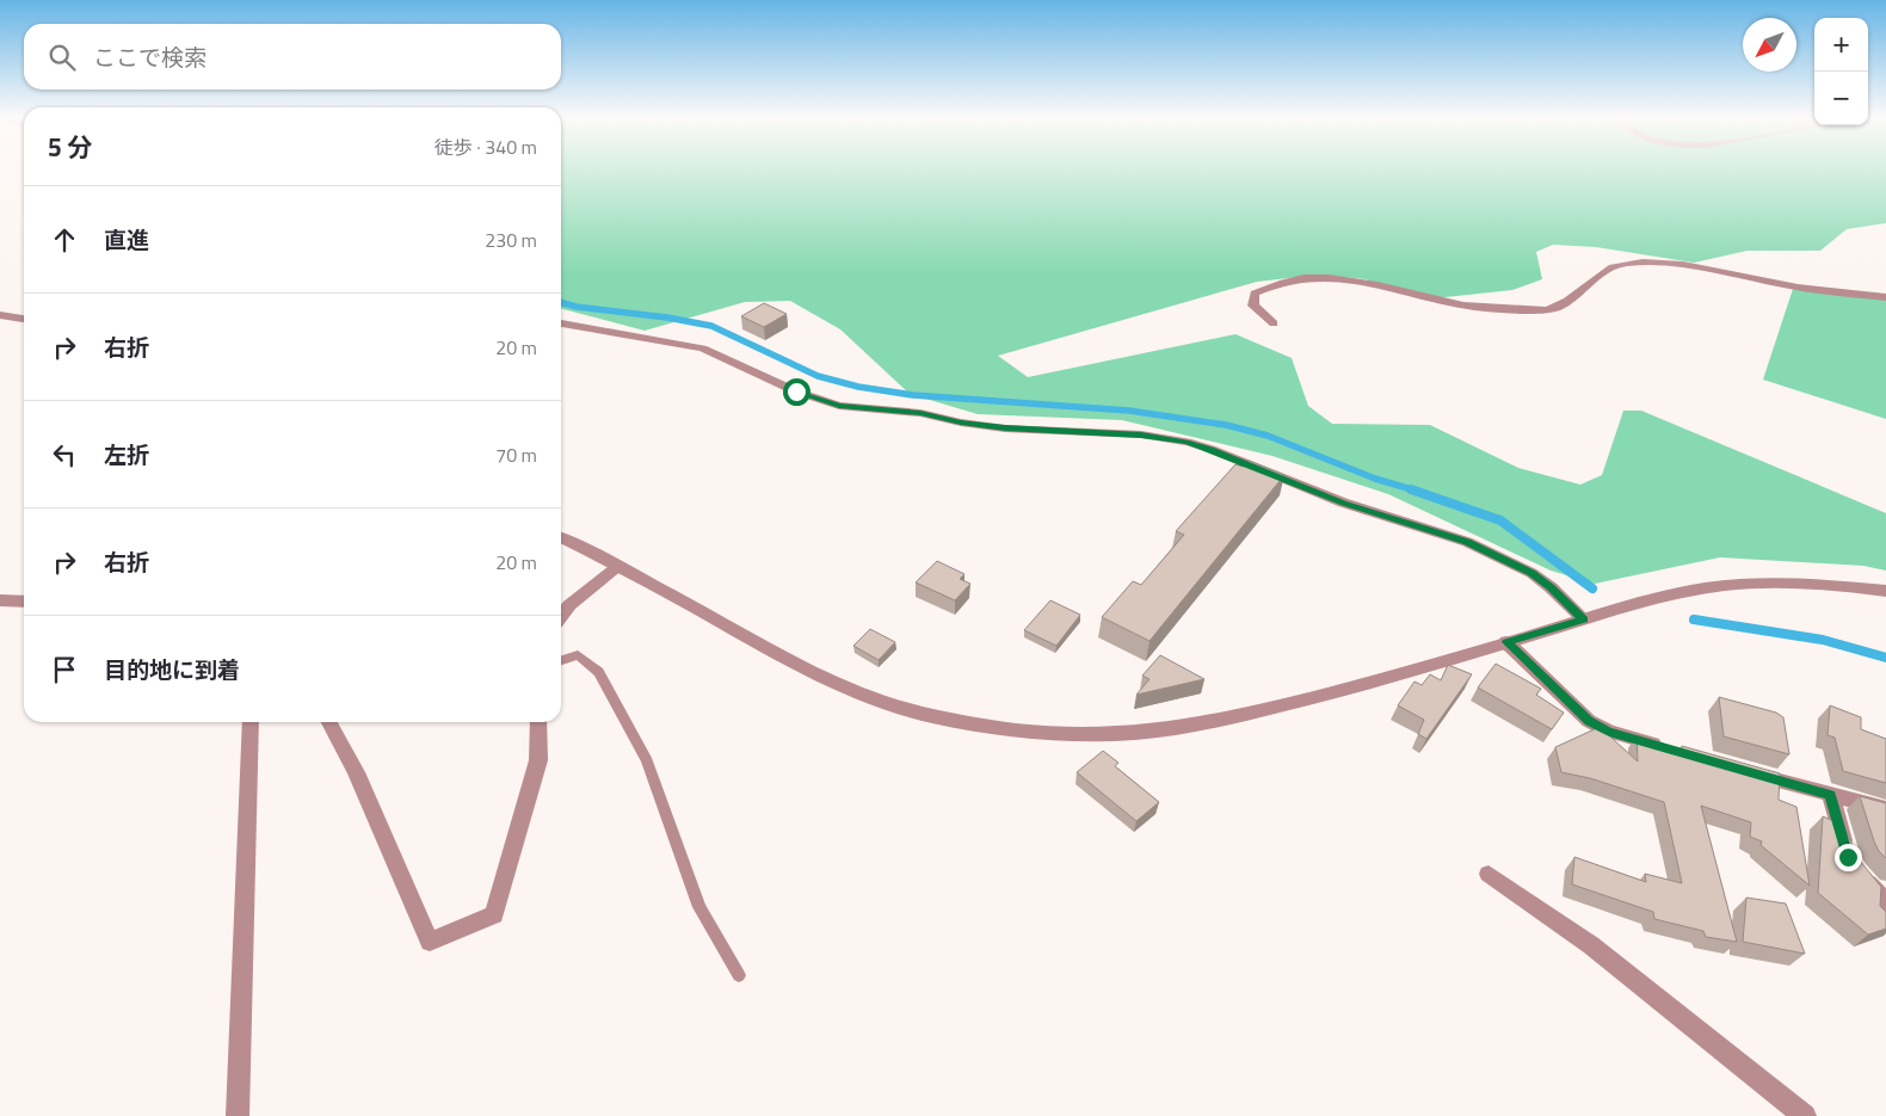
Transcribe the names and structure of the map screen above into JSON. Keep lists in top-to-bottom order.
{
  "north": "bottom left",
  "page": {
    "map_buttons": ["+", "−"],
    "search": "ここで検索",
    "heading": ["5 分", "徒歩 · 340 m"],
    "list": [
      ["直進", "230 m"],
      ["右折", "20 m"],
      ["左折", "70 m"],
      ["右折", "20 m"],
      "目的地に到着"
    ]
  }
}
